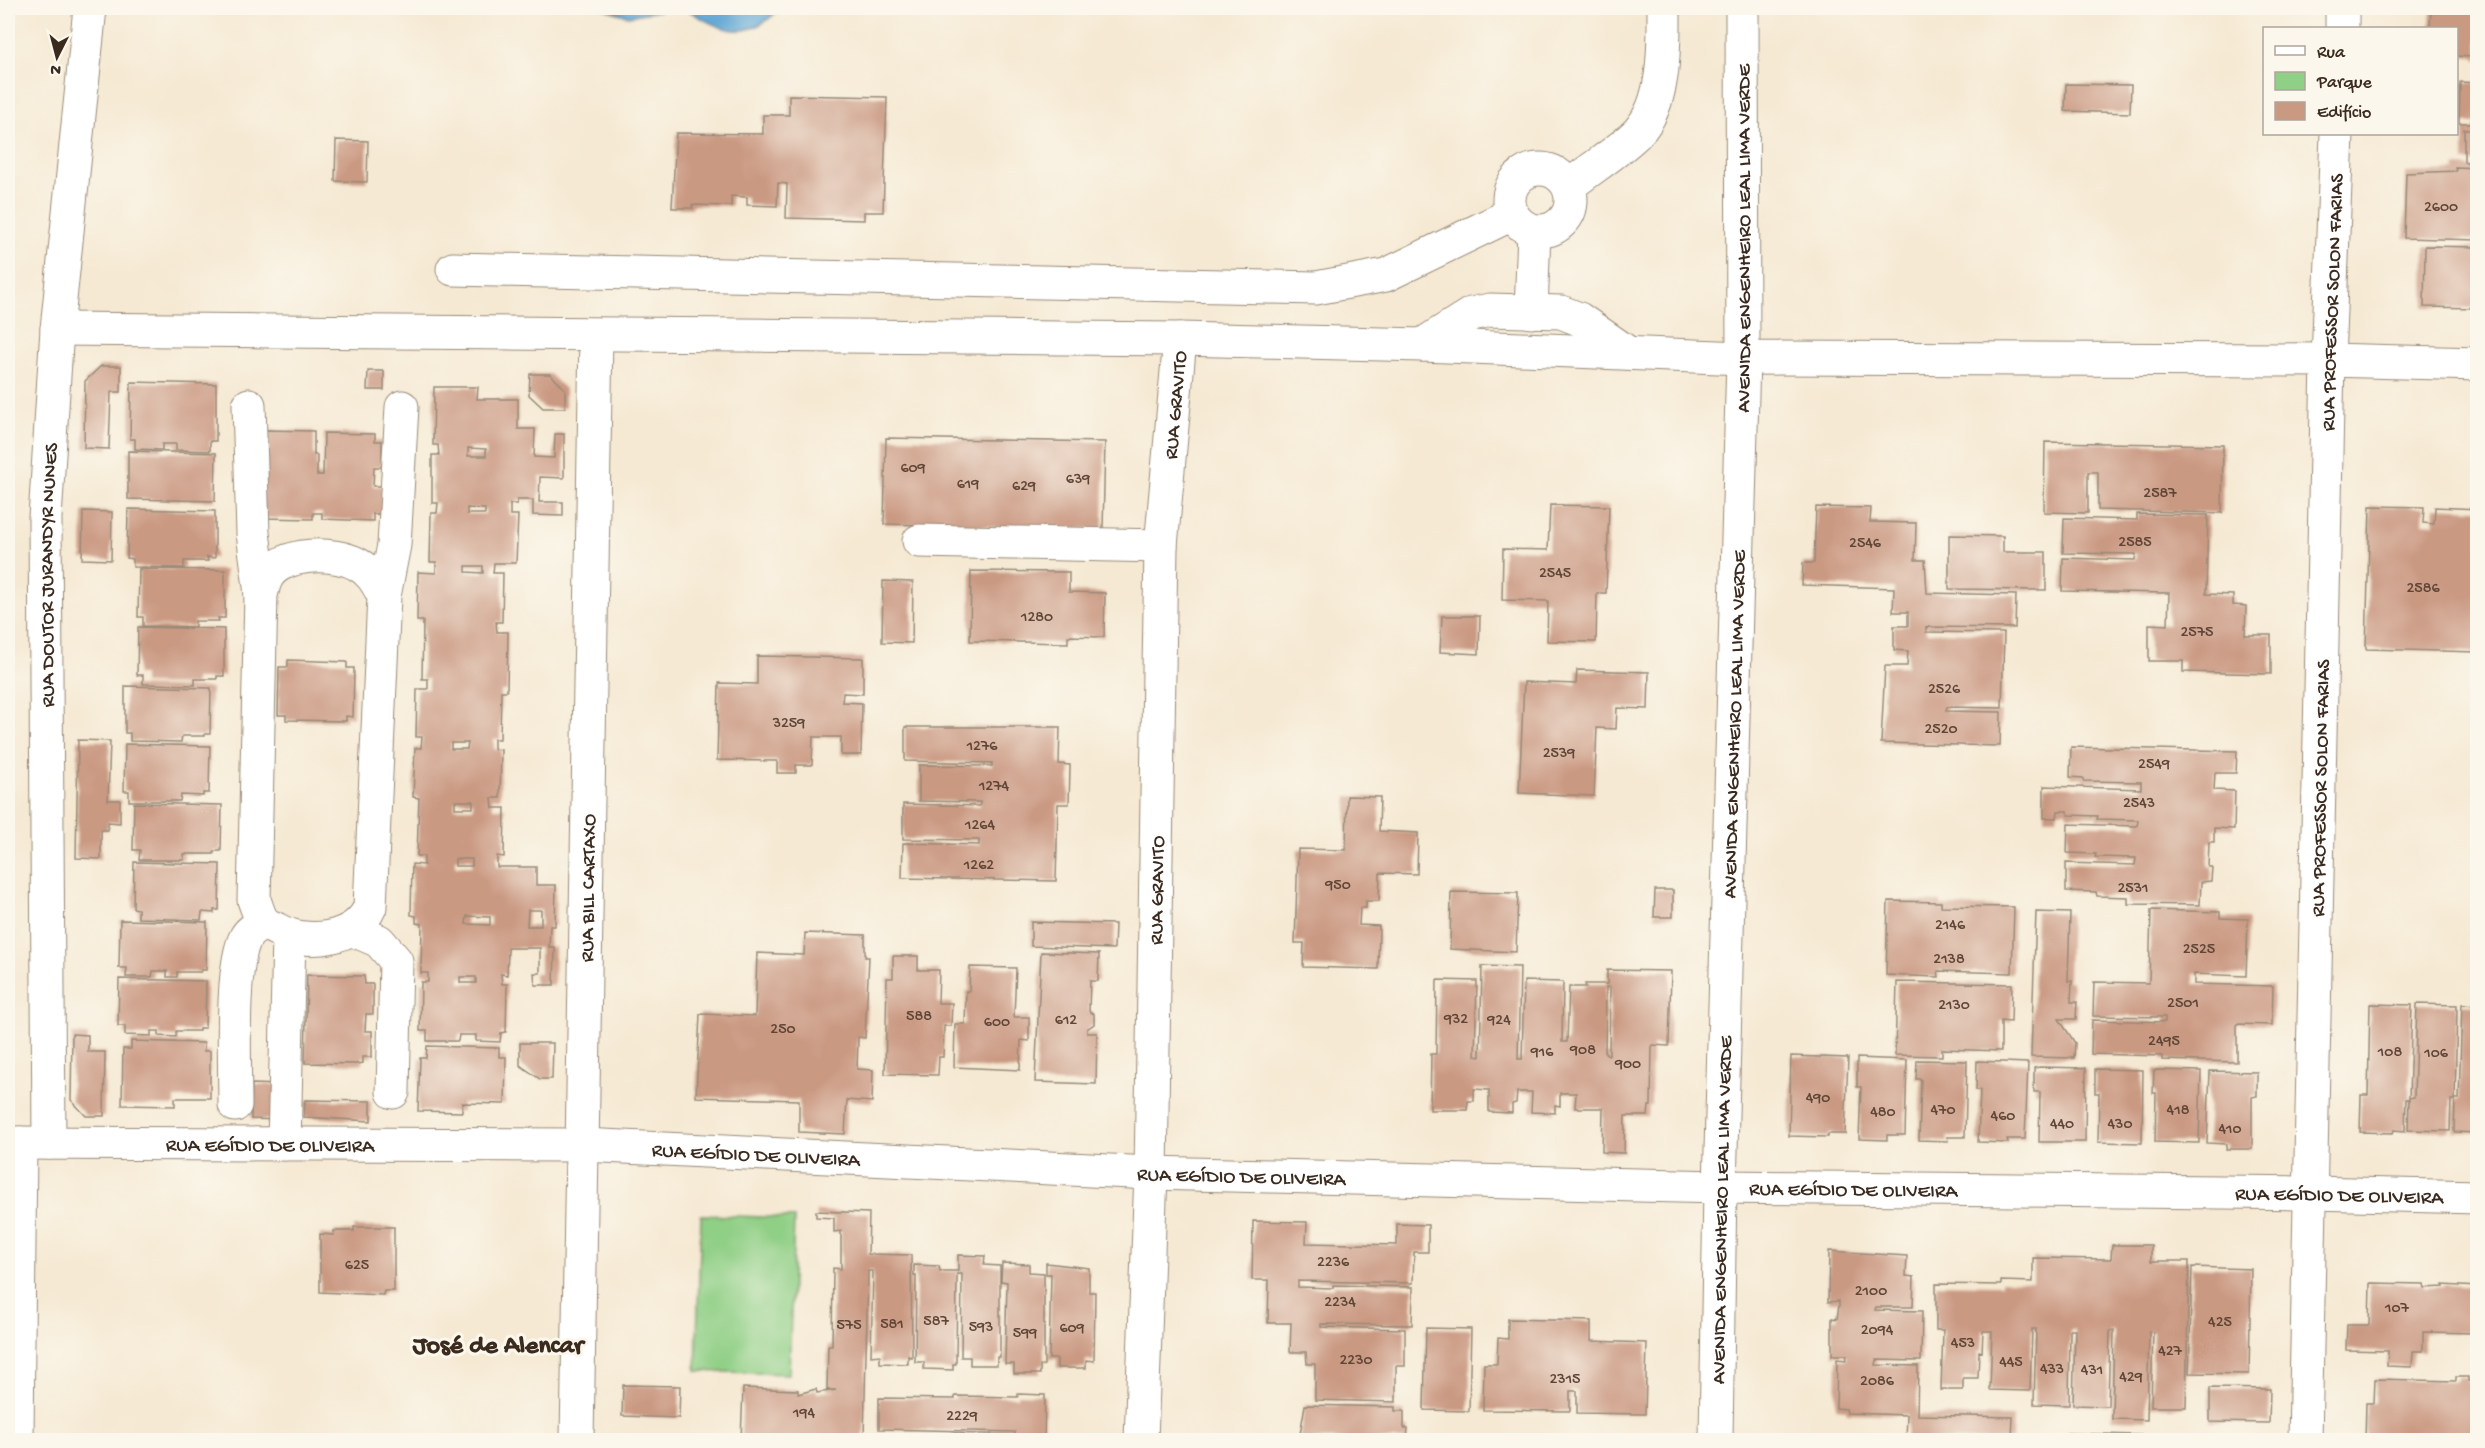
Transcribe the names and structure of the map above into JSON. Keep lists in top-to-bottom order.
{
  "streets": {
    "street": [
      "AVENIDA ENGENHEIRO LEAL LIMA VERDE",
      "RUA PROFESSOR SOLON FARIAS",
      "RUA GRAVITO",
      "RUA DOUTOR JURANDYR NUNES",
      "RUA BILL CARTAXO",
      "RUA EGÍDIO DE OLIVEIRA"
    ]
  },
  "crossings": [
    ["AVENIDA ENGENHEIRO LEAL LIMA VERDE", "RUA EGÍDIO DE OLIVEIRA"],
    ["RUA PROFESSOR SOLON FARIAS", "RUA EGÍDIO DE OLIVEIRA"],
    ["RUA GRAVITO", "RUA EGÍDIO DE OLIVEIRA"],
    ["RUA DOUTOR JURANDYR NUNES", "RUA EGÍDIO DE OLIVEIRA"],
    ["RUA BILL CARTAXO", "RUA EGÍDIO DE OLIVEIRA"]
  ],
  "districts": ["José de Alencar"],
  "house_numbers": [
    "2600",
    "609",
    "639",
    "619",
    "629",
    "2587",
    "2585",
    "2546",
    "2545",
    "2586",
    "1280",
    "2575",
    "2526",
    "3259",
    "2520",
    "1276",
    "2539",
    "2549",
    "1274",
    "2543",
    "1264",
    "1262",
    "950",
    "2531",
    "2146",
    "2525",
    "2138",
    "2501",
    "2130",
    "588",
    "932",
    "612",
    "924",
    "600",
    "250",
    "2495",
    "908",
    "916",
    "108",
    "106",
    "900",
    "490",
    "470",
    "418",
    "480",
    "460",
    "440",
    "430",
    "410",
    "2236",
    "625",
    "2100",
    "2234",
    "107",
    "587",
    "425",
    "581",
    "575",
    "593",
    "609",
    "2094",
    "599",
    "453",
    "427",
    "2230",
    "445",
    "433",
    "431",
    "429",
    "2315",
    "2086",
    "194",
    "2229"
  ],
  "legend": ["Rua", "Parque", "Edifício"],
  "north": "bottom"
}
